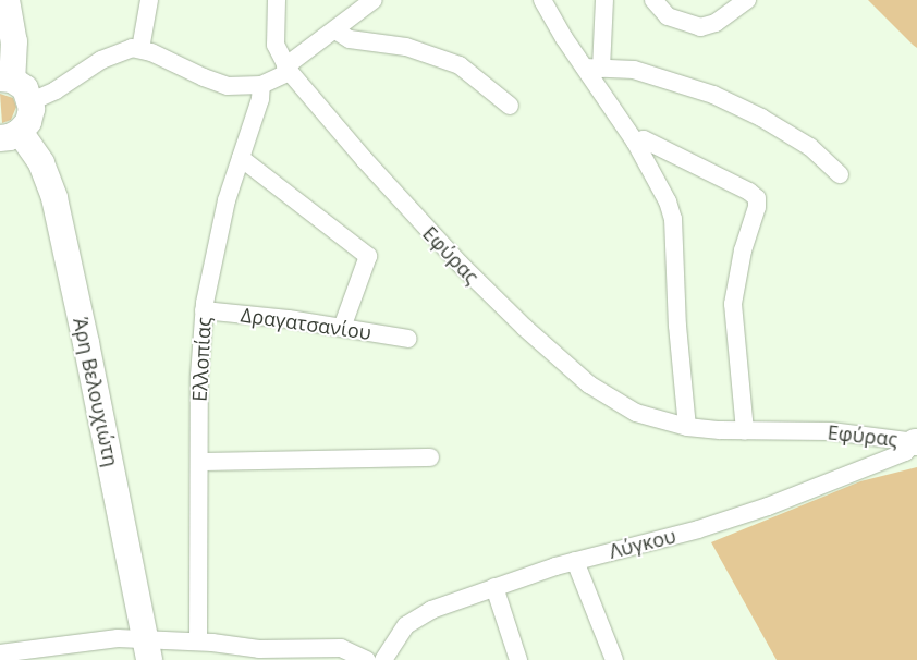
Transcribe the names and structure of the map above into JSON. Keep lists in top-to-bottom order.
{
  "streets": {
    "street": [
      "Εφύρας",
      "Δραγατσανίου",
      "Ελλοπίας",
      "Άρη Βελουχιώτη",
      "Λύγκου"
    ]
  },
  "crossings": [
    ["Εφύρας", "Λύγκου"],
    ["Δραγατσανίου", "Ελλοπίας"]
  ]
}
